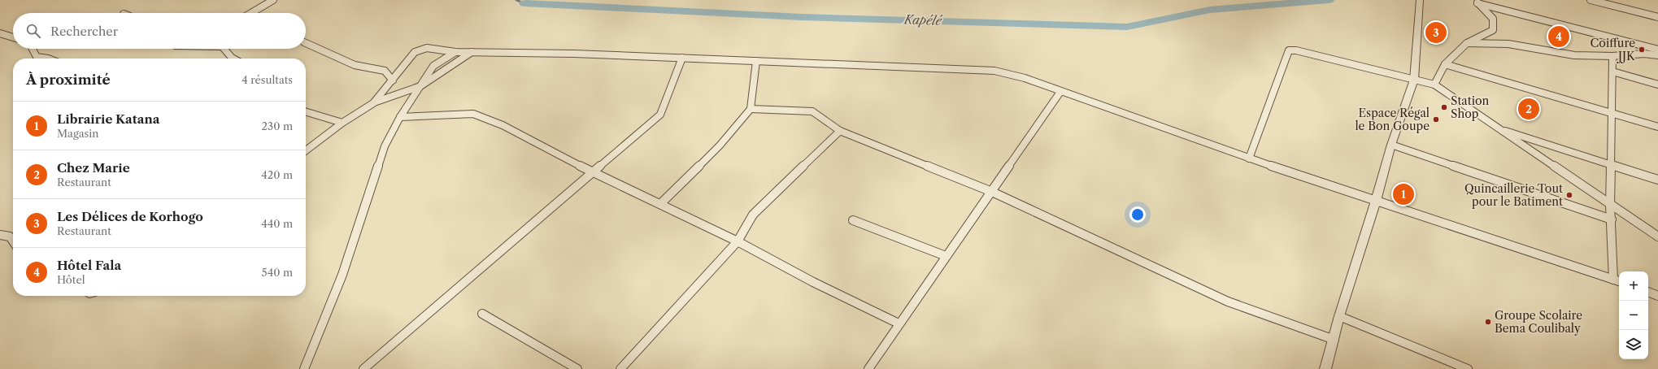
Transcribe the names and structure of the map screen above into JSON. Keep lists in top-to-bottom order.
{
  "water": ["Kapélé"],
  "places": [
    "Coiffure JJK",
    "Station Shop",
    "Espace Régal le Bon Goupe",
    "Quincaillerie Tout pour le Batiment",
    "Groupe Scolaire Bema Coulibaly"
  ],
  "page": {
    "search": "Rechercher",
    "pins": [
      "3",
      "4",
      "2",
      "1"
    ],
    "heading": ["À proximité", "4 résultats"],
    "list": [
      {
        "mark": "1",
        "name": "Librairie Katana",
        "note": "Magasin",
        "value": "230 m"
      },
      {
        "mark": "2",
        "name": "Chez Marie",
        "note": "Restaurant",
        "value": "420 m"
      },
      {
        "mark": "3",
        "name": "Les Délices de Korhogo",
        "note": "Restaurant",
        "value": "440 m"
      },
      {
        "mark": "4",
        "name": "Hôtel Fala",
        "note": "Hôtel",
        "value": "540 m"
      }
    ],
    "map_buttons": ["+", "−"]
  }
}
